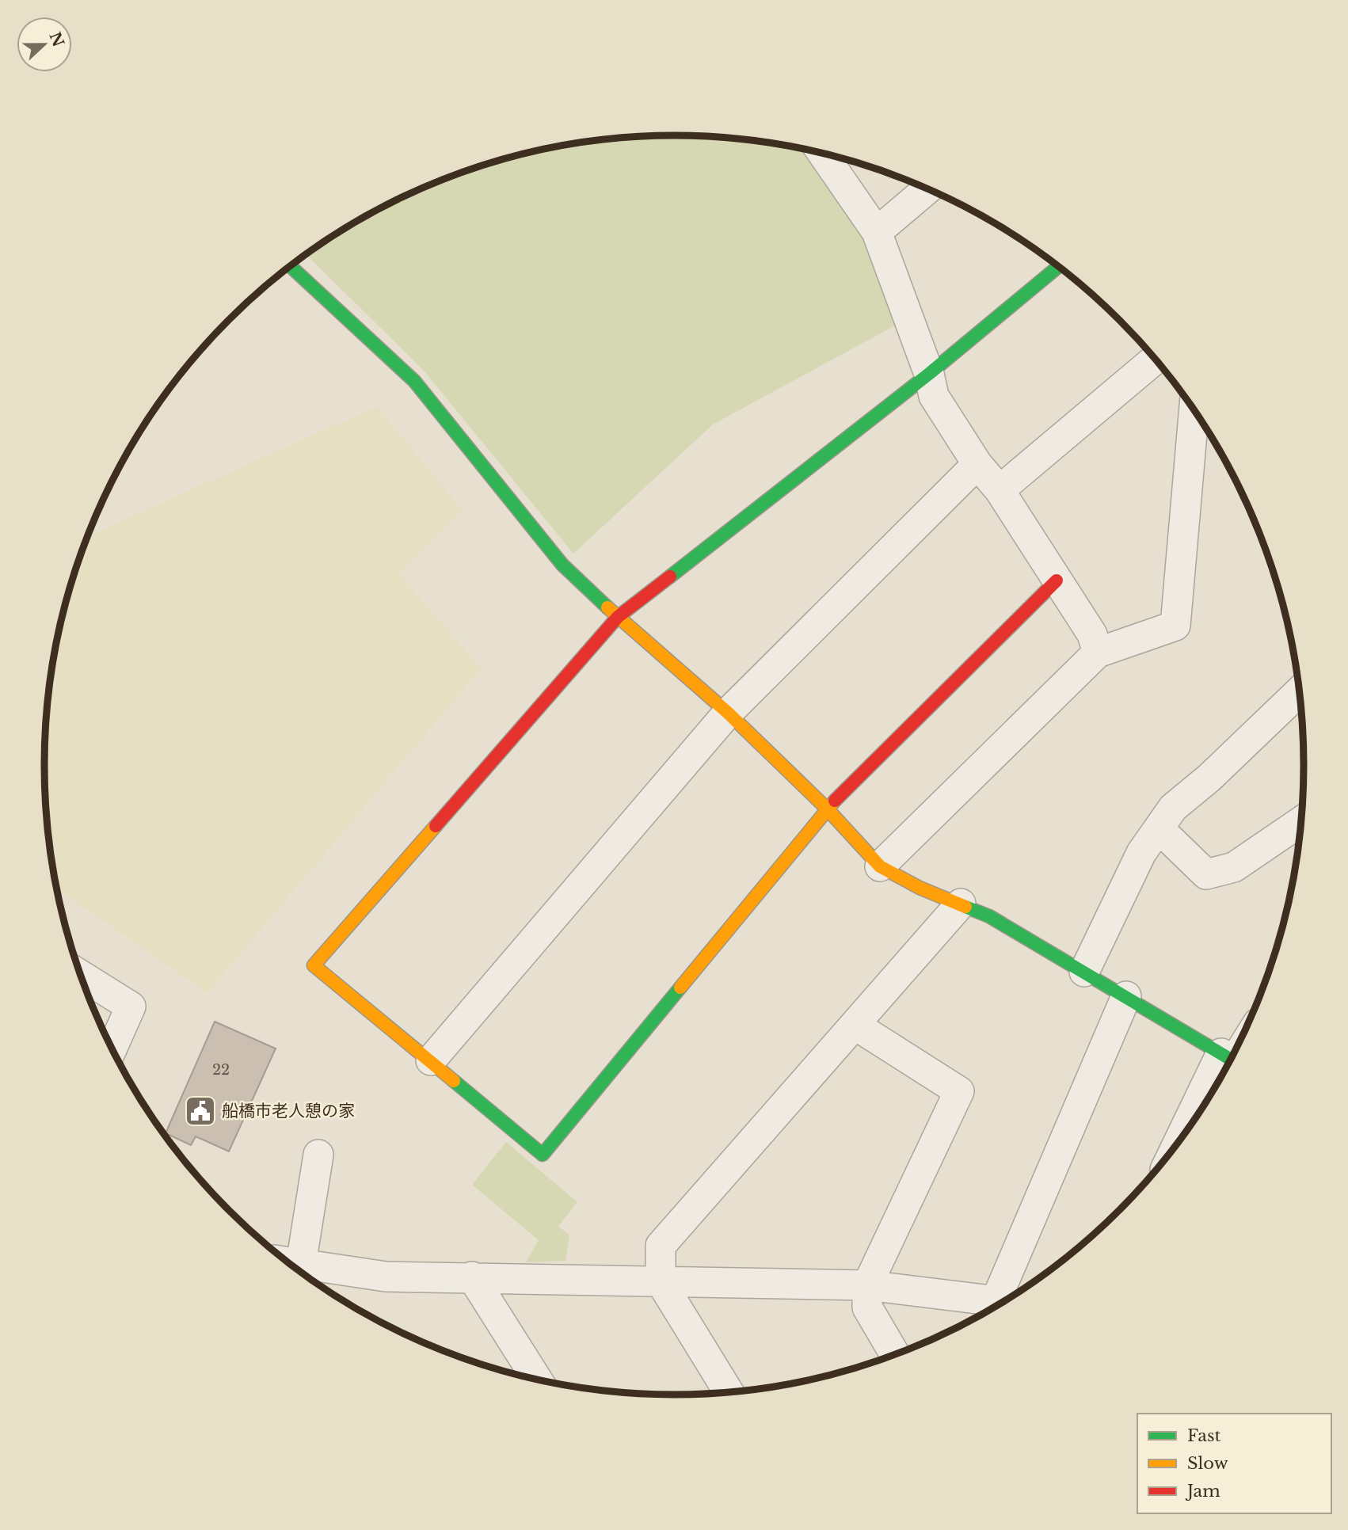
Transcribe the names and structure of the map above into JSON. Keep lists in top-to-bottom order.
{
  "places": {
    "public building": ["船橋市老人憩の家"]
  },
  "house_numbers": ["22"],
  "legend": ["Fast", "Slow", "Jam"],
  "north": "right"
}
